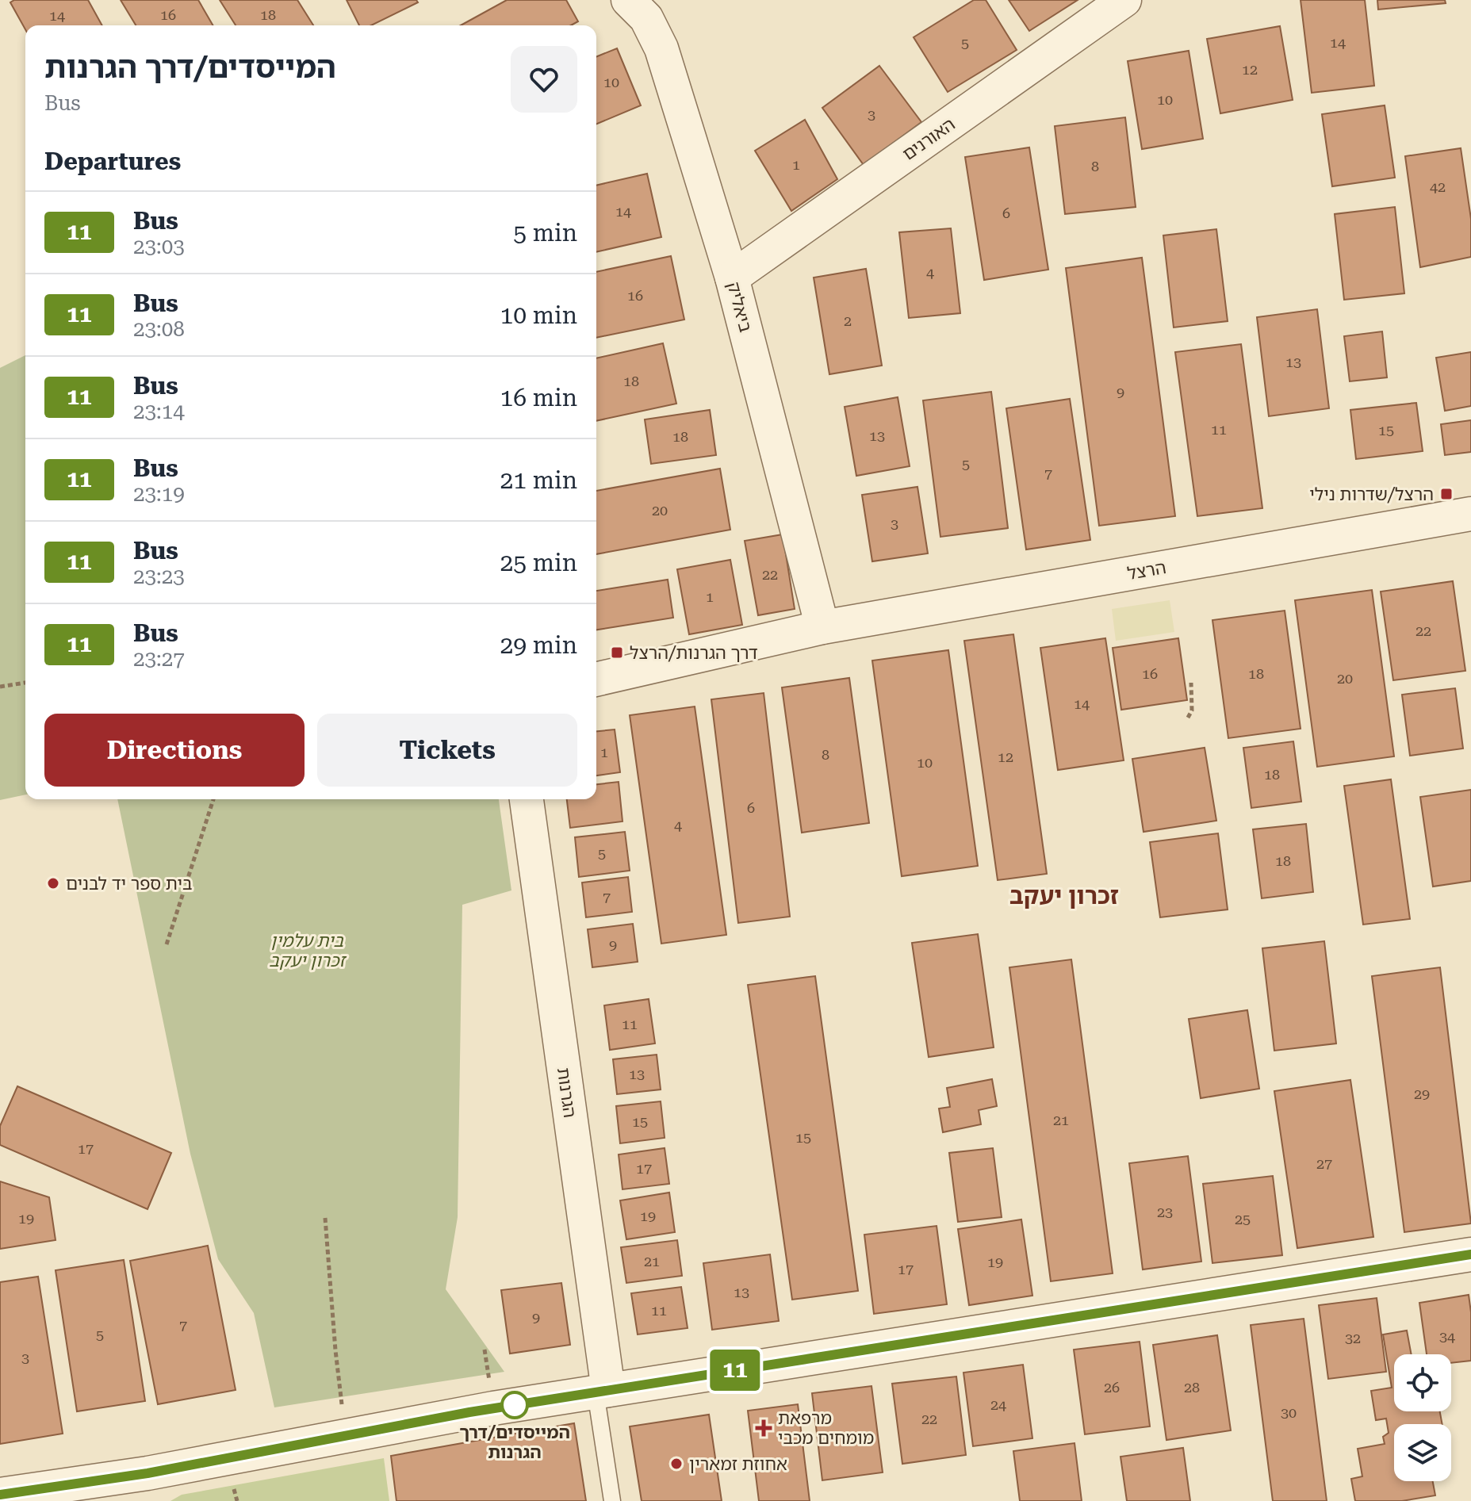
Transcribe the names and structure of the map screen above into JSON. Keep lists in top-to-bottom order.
{
  "streets": {
    "street": [
      "האורנים",
      "ביאליק",
      "הרצל",
      "הגרנות"
    ]
  },
  "crossings": [
    ["האורנים", "ביאליק"],
    ["ביאליק", "הרצל"]
  ],
  "districts": ["זכרון יעקב"],
  "parks": ["בית עלמין זכרון יעקב"],
  "places": {
    "transit": ["הרצל/שדרות נילי", "דרך הגרנות/הרצל"],
    "other": ["בית ספר יד לבנים", "המייסדים/דרך הגרנות", "אחוזת זמארין"],
    "health": ["מרפאת מומחים מכבי"]
  },
  "lines": ["bus line 11"],
  "house_numbers": [
    "16",
    "18",
    "14",
    "14",
    "5",
    "12",
    "10",
    "10",
    "3",
    "1",
    "8",
    "42",
    "14",
    "6",
    "4",
    "16",
    "2",
    "13",
    "18",
    "9",
    "11",
    "15",
    "13",
    "18",
    "5",
    "7",
    "20",
    "3",
    "22",
    "1",
    "22",
    "16",
    "18",
    "20",
    "14",
    "1",
    "8",
    "12",
    "10",
    "18",
    "6",
    "4",
    "5",
    "18",
    "7",
    "9",
    "11",
    "13",
    "29",
    "21",
    "15",
    "15",
    "17",
    "27",
    "17",
    "23",
    "19",
    "19",
    "25",
    "21",
    "19",
    "17",
    "13",
    "11",
    "9",
    "7",
    "5",
    "34",
    "32",
    "3",
    "26",
    "28",
    "24",
    "30",
    "22"
  ],
  "page": {
    "on_map": "11",
    "heading": [
      ["המייסדים/דרך הגרנות", "Bus"],
      "Departures"
    ],
    "list": [
      {
        "mark": "11",
        "name": "Bus",
        "note": "23:03",
        "value": "5 min"
      },
      {
        "mark": "11",
        "name": "Bus",
        "note": "23:08",
        "value": "10 min"
      },
      {
        "mark": "11",
        "name": "Bus",
        "note": "23:14",
        "value": "16 min"
      },
      {
        "mark": "11",
        "name": "Bus",
        "note": "23:19",
        "value": "21 min"
      },
      {
        "mark": "11",
        "name": "Bus",
        "note": "23:23",
        "value": "25 min"
      },
      {
        "mark": "11",
        "name": "Bus",
        "note": "23:27",
        "value": "29 min"
      }
    ],
    "buttons": ["Directions", "Tickets"]
  }
}
